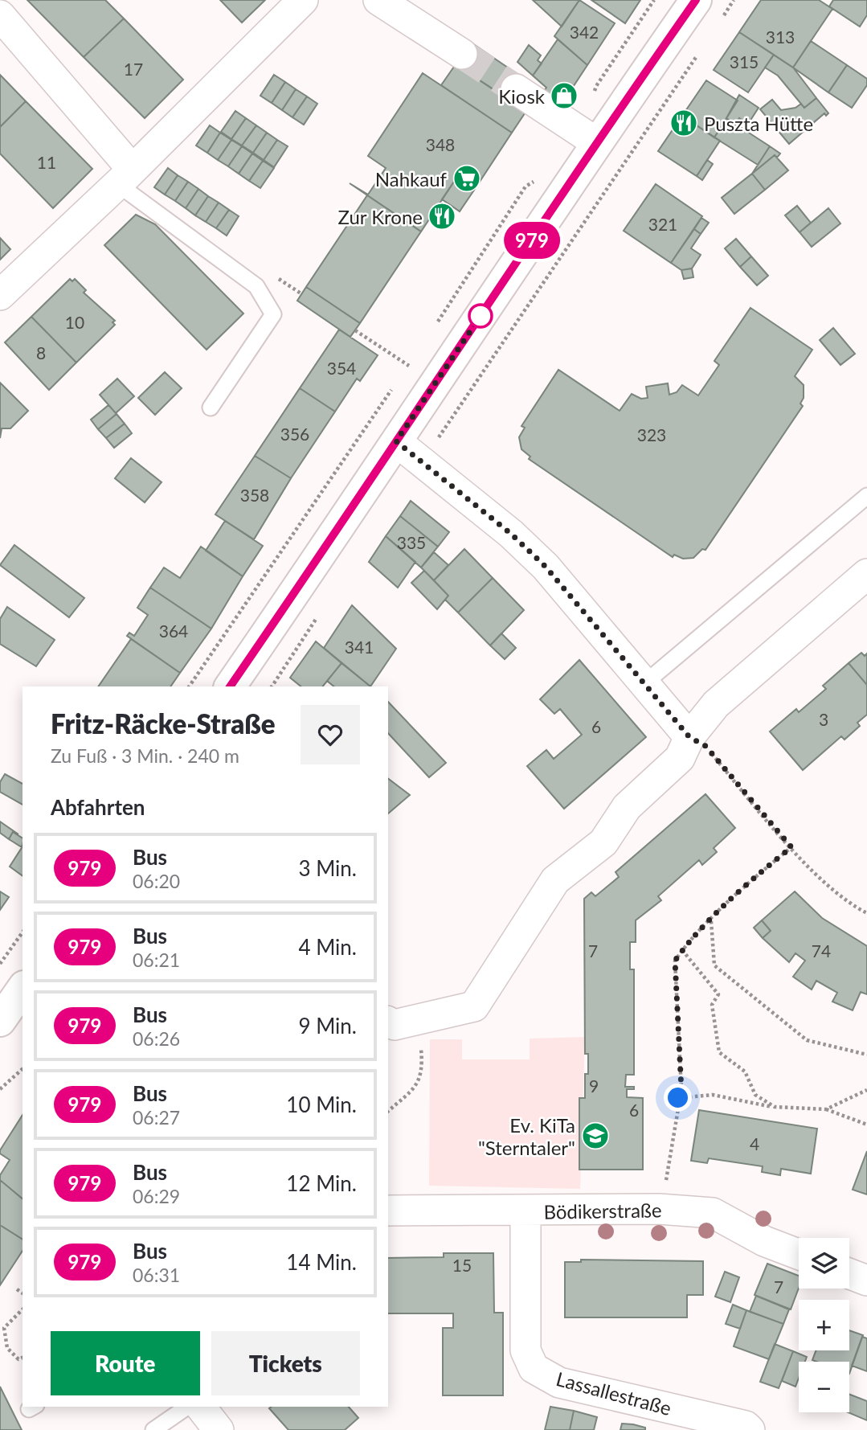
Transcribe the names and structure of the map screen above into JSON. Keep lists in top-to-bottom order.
{
  "streets": {
    "street": ["Bödikerstraße", "Lassallestraße"]
  },
  "crossings": [
    ["Bödikerstraße", "Lassallestraße"]
  ],
  "places": {
    "shop": ["Kiosk"],
    "restaurant": ["Puszta Hütte", "Zur Krone"],
    "supermarket": ["Nahkauf"],
    "school or university": ["Ev. KiTa \"Sterntaler\""]
  },
  "lines": ["bus line 979"],
  "house_numbers": [
    "342",
    "313",
    "315",
    "17",
    "348",
    "11",
    "321",
    "10",
    "8",
    "354",
    "356",
    "323",
    "358",
    "335",
    "364",
    "341",
    "3",
    "6",
    "7",
    "74",
    "9",
    "6",
    "4",
    "15",
    "7"
  ],
  "page": {
    "on_map": "979",
    "heading": [
      ["Fritz-Räcke-Straße", "Zu Fuß · 3 Min. · 240 m"],
      "Abfahrten"
    ],
    "list": [
      {
        "mark": "979",
        "name": "Bus",
        "note": "06:20",
        "value": "3 Min."
      },
      {
        "mark": "979",
        "name": "Bus",
        "note": "06:21",
        "value": "4 Min."
      },
      {
        "mark": "979",
        "name": "Bus",
        "note": "06:26",
        "value": "9 Min."
      },
      {
        "mark": "979",
        "name": "Bus",
        "note": "06:27",
        "value": "10 Min."
      },
      {
        "mark": "979",
        "name": "Bus",
        "note": "06:29",
        "value": "12 Min."
      },
      {
        "mark": "979",
        "name": "Bus",
        "note": "06:31",
        "value": "14 Min."
      }
    ],
    "map_buttons": ["+", "−"],
    "buttons": ["Route", "Tickets"]
  }
}
